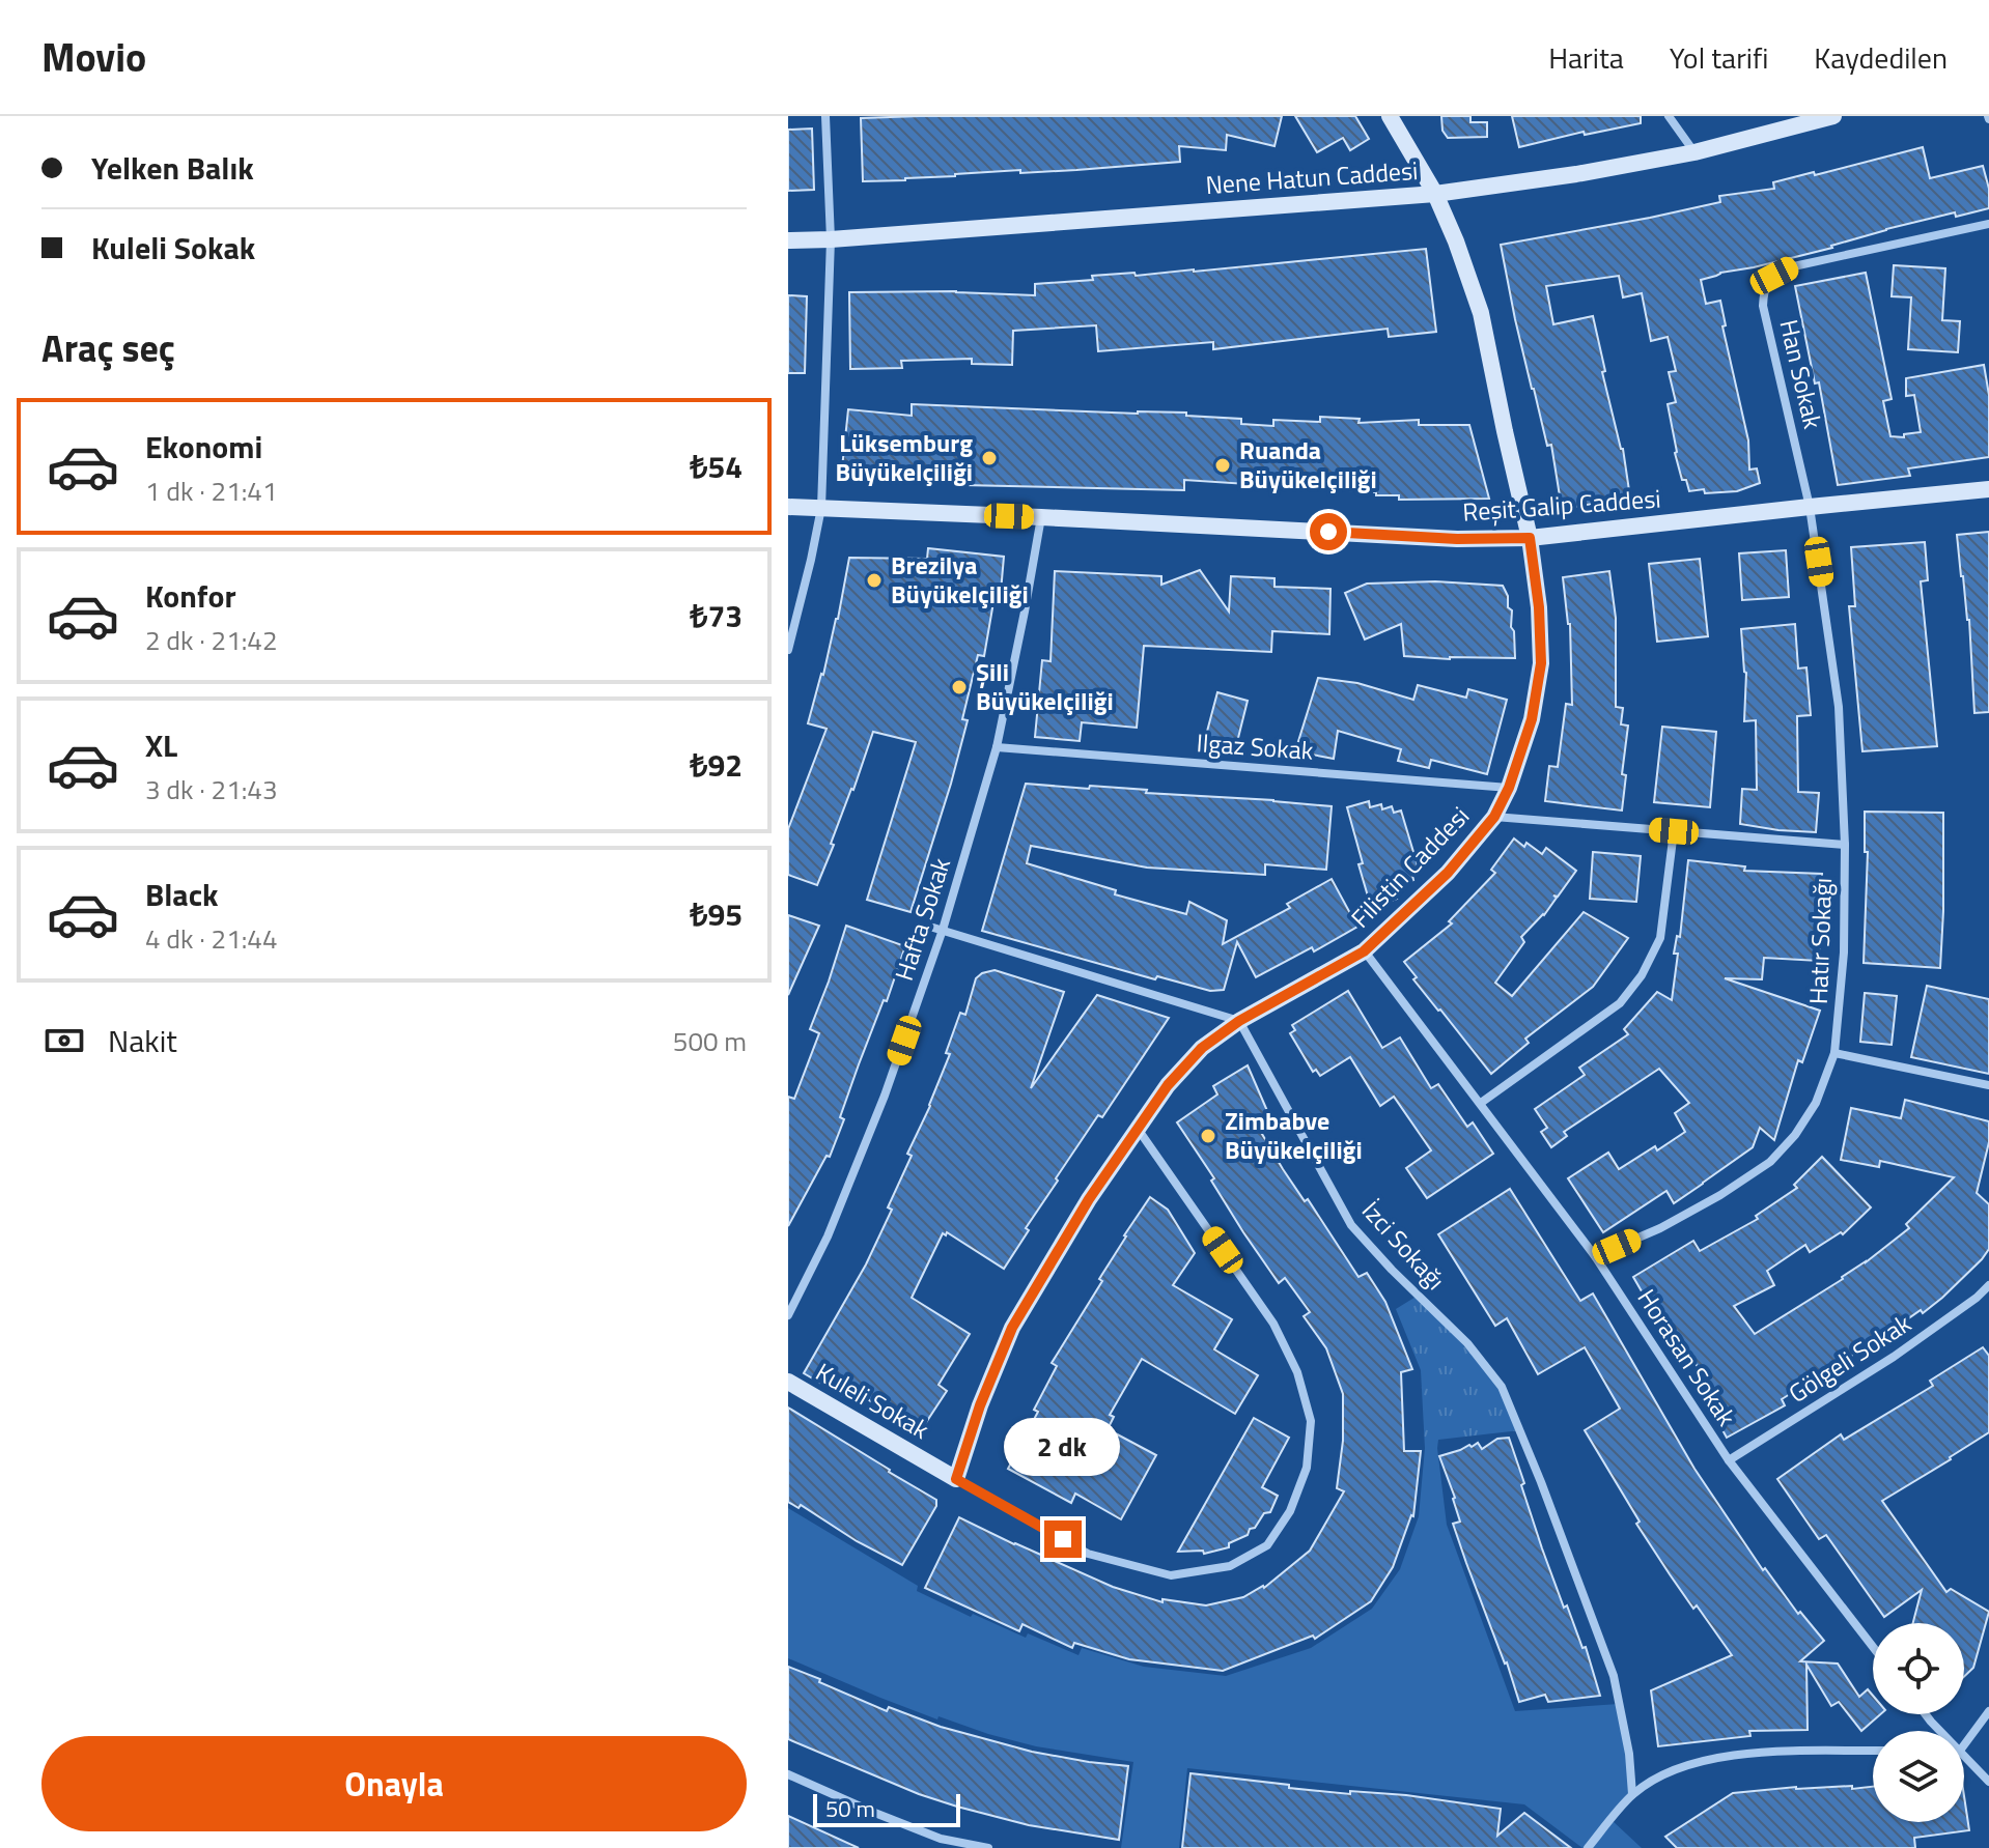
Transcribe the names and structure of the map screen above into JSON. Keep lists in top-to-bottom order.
{
  "streets": {
    "main road": [
      "Nene Hatun Caddesi",
      "Reşit Galip Caddesi",
      "Filistin Caddesi",
      "Kuleli Sokak"
    ],
    "street": [
      "Han Sokak",
      "Ilgaz Sokak",
      "Hafta Sokak",
      "Hatır Sokağı",
      "İzci Sokağı",
      "Horasan Sokak",
      "Gölgeli Sokak"
    ]
  },
  "crossings": [
    ["Nene Hatun Caddesi", "Filistin Caddesi"],
    ["Han Sokak", "Reşit Galip Caddesi"],
    ["Han Sokak", "Hatır Sokağı"],
    ["Reşit Galip Caddesi", "Filistin Caddesi"],
    ["Reşit Galip Caddesi", "Hafta Sokak"],
    ["Reşit Galip Caddesi", "Hatır Sokağı"],
    ["Ilgaz Sokak", "Filistin Caddesi"],
    ["Ilgaz Sokak", "Hafta Sokak"],
    ["Filistin Caddesi", "İzci Sokağı"],
    ["Filistin Caddesi", "Horasan Sokak"],
    ["Filistin Caddesi", "Kuleli Sokak"],
    ["Hatır Sokağı", "Horasan Sokak"],
    ["Horasan Sokak", "Gölgeli Sokak"]
  ],
  "places": [
    "Lüksemburg Büyükelçiliği",
    "Ruanda Büyükelçiliği",
    "Brezilya Büyükelçiliği",
    "Şili Büyükelçiliği",
    "Zimbabve Büyükelçiliği"
  ],
  "scale_bar": "50 m",
  "page": {
    "header": "Movio",
    "nav": ["Harita", "Yol tarifi", "Kaydedilen"],
    "banner": ["Yelken Balık", "Kuleli Sokak"],
    "heading": "Araç seç",
    "list": [
      {
        "name": "Ekonomi",
        "note": "1 dk · 21:41",
        "value": "₺54"
      },
      {
        "name": "Konfor",
        "note": "2 dk · 21:42",
        "value": "₺73"
      },
      {
        "name": "XL",
        "note": "3 dk · 21:43",
        "value": "₺92"
      },
      {
        "name": "Black",
        "note": "4 dk · 21:44",
        "value": "₺95"
      }
    ],
    "pay": ["Nakit", "500 m"],
    "bubble": "2 dk",
    "buttons": "Onayla",
    "scale": "50 m"
  }
}
